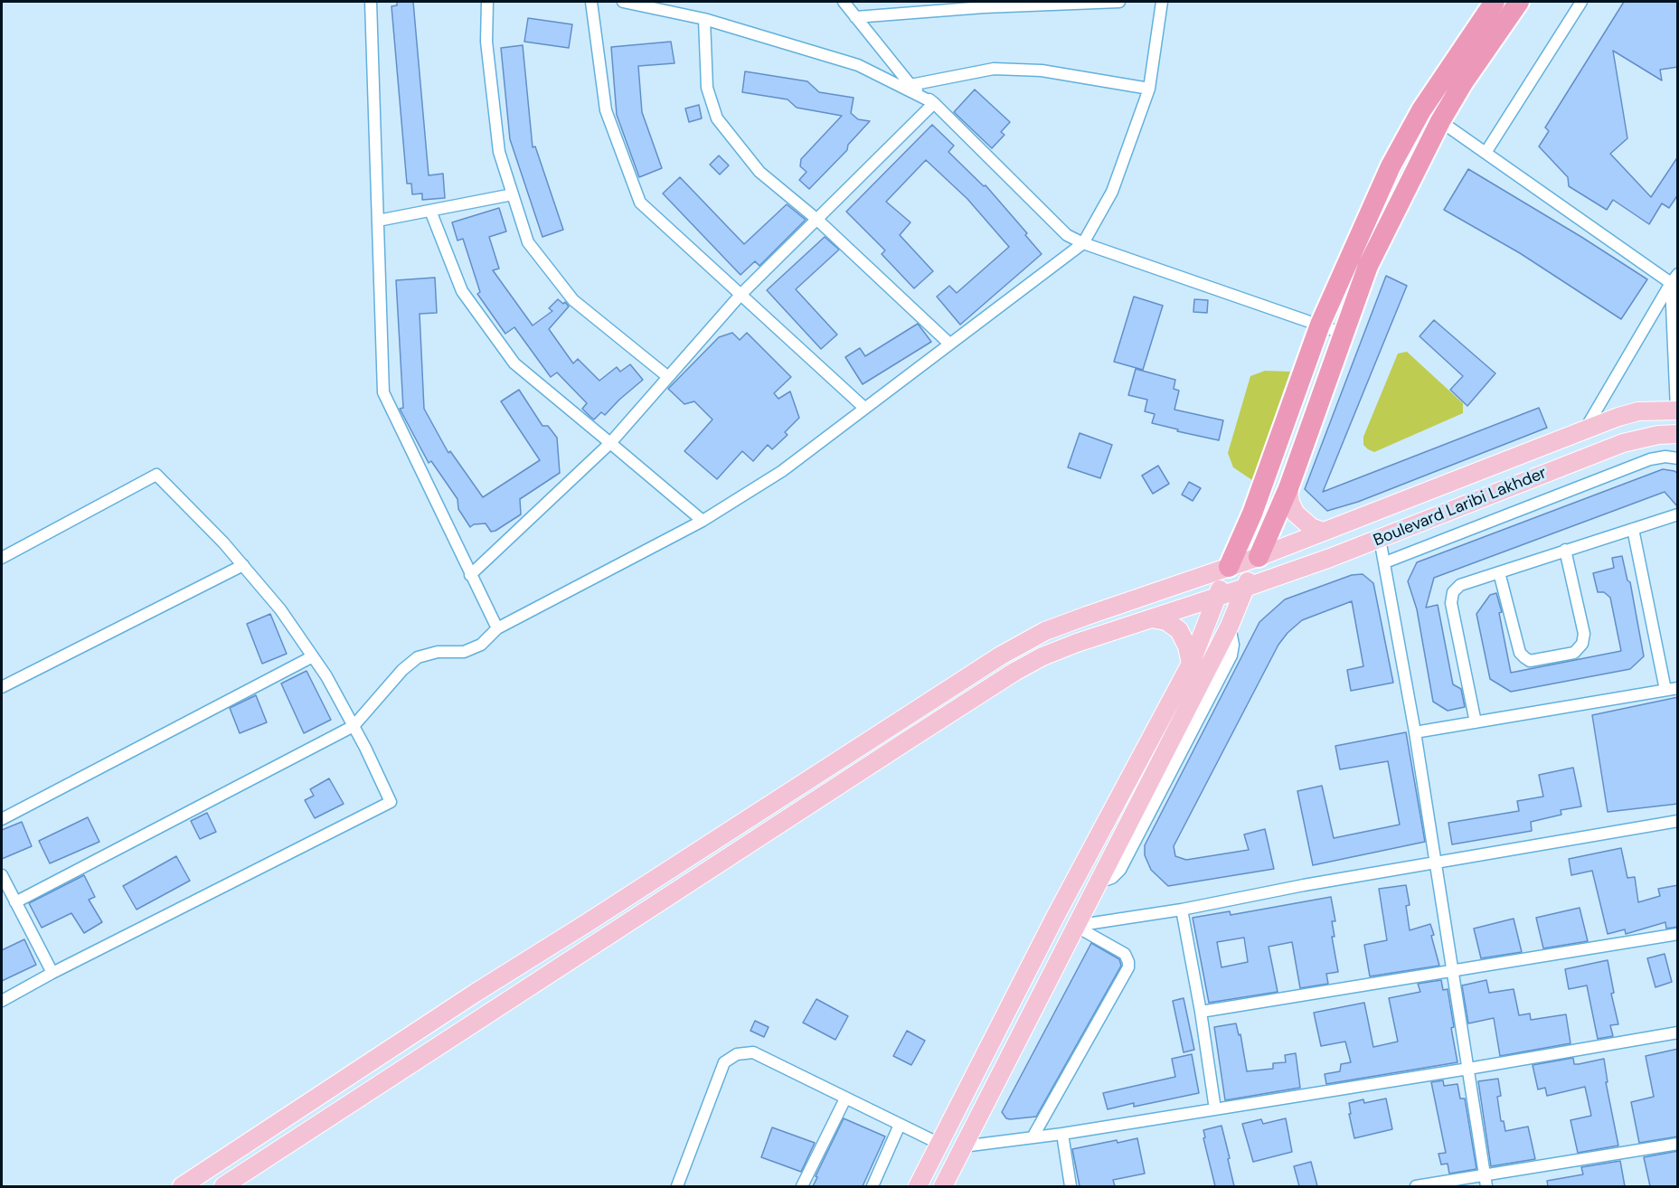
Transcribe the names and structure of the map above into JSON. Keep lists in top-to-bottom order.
{
  "streets": {
    "main road": ["Boulevard Laribi Lakhder"]
  }
}
